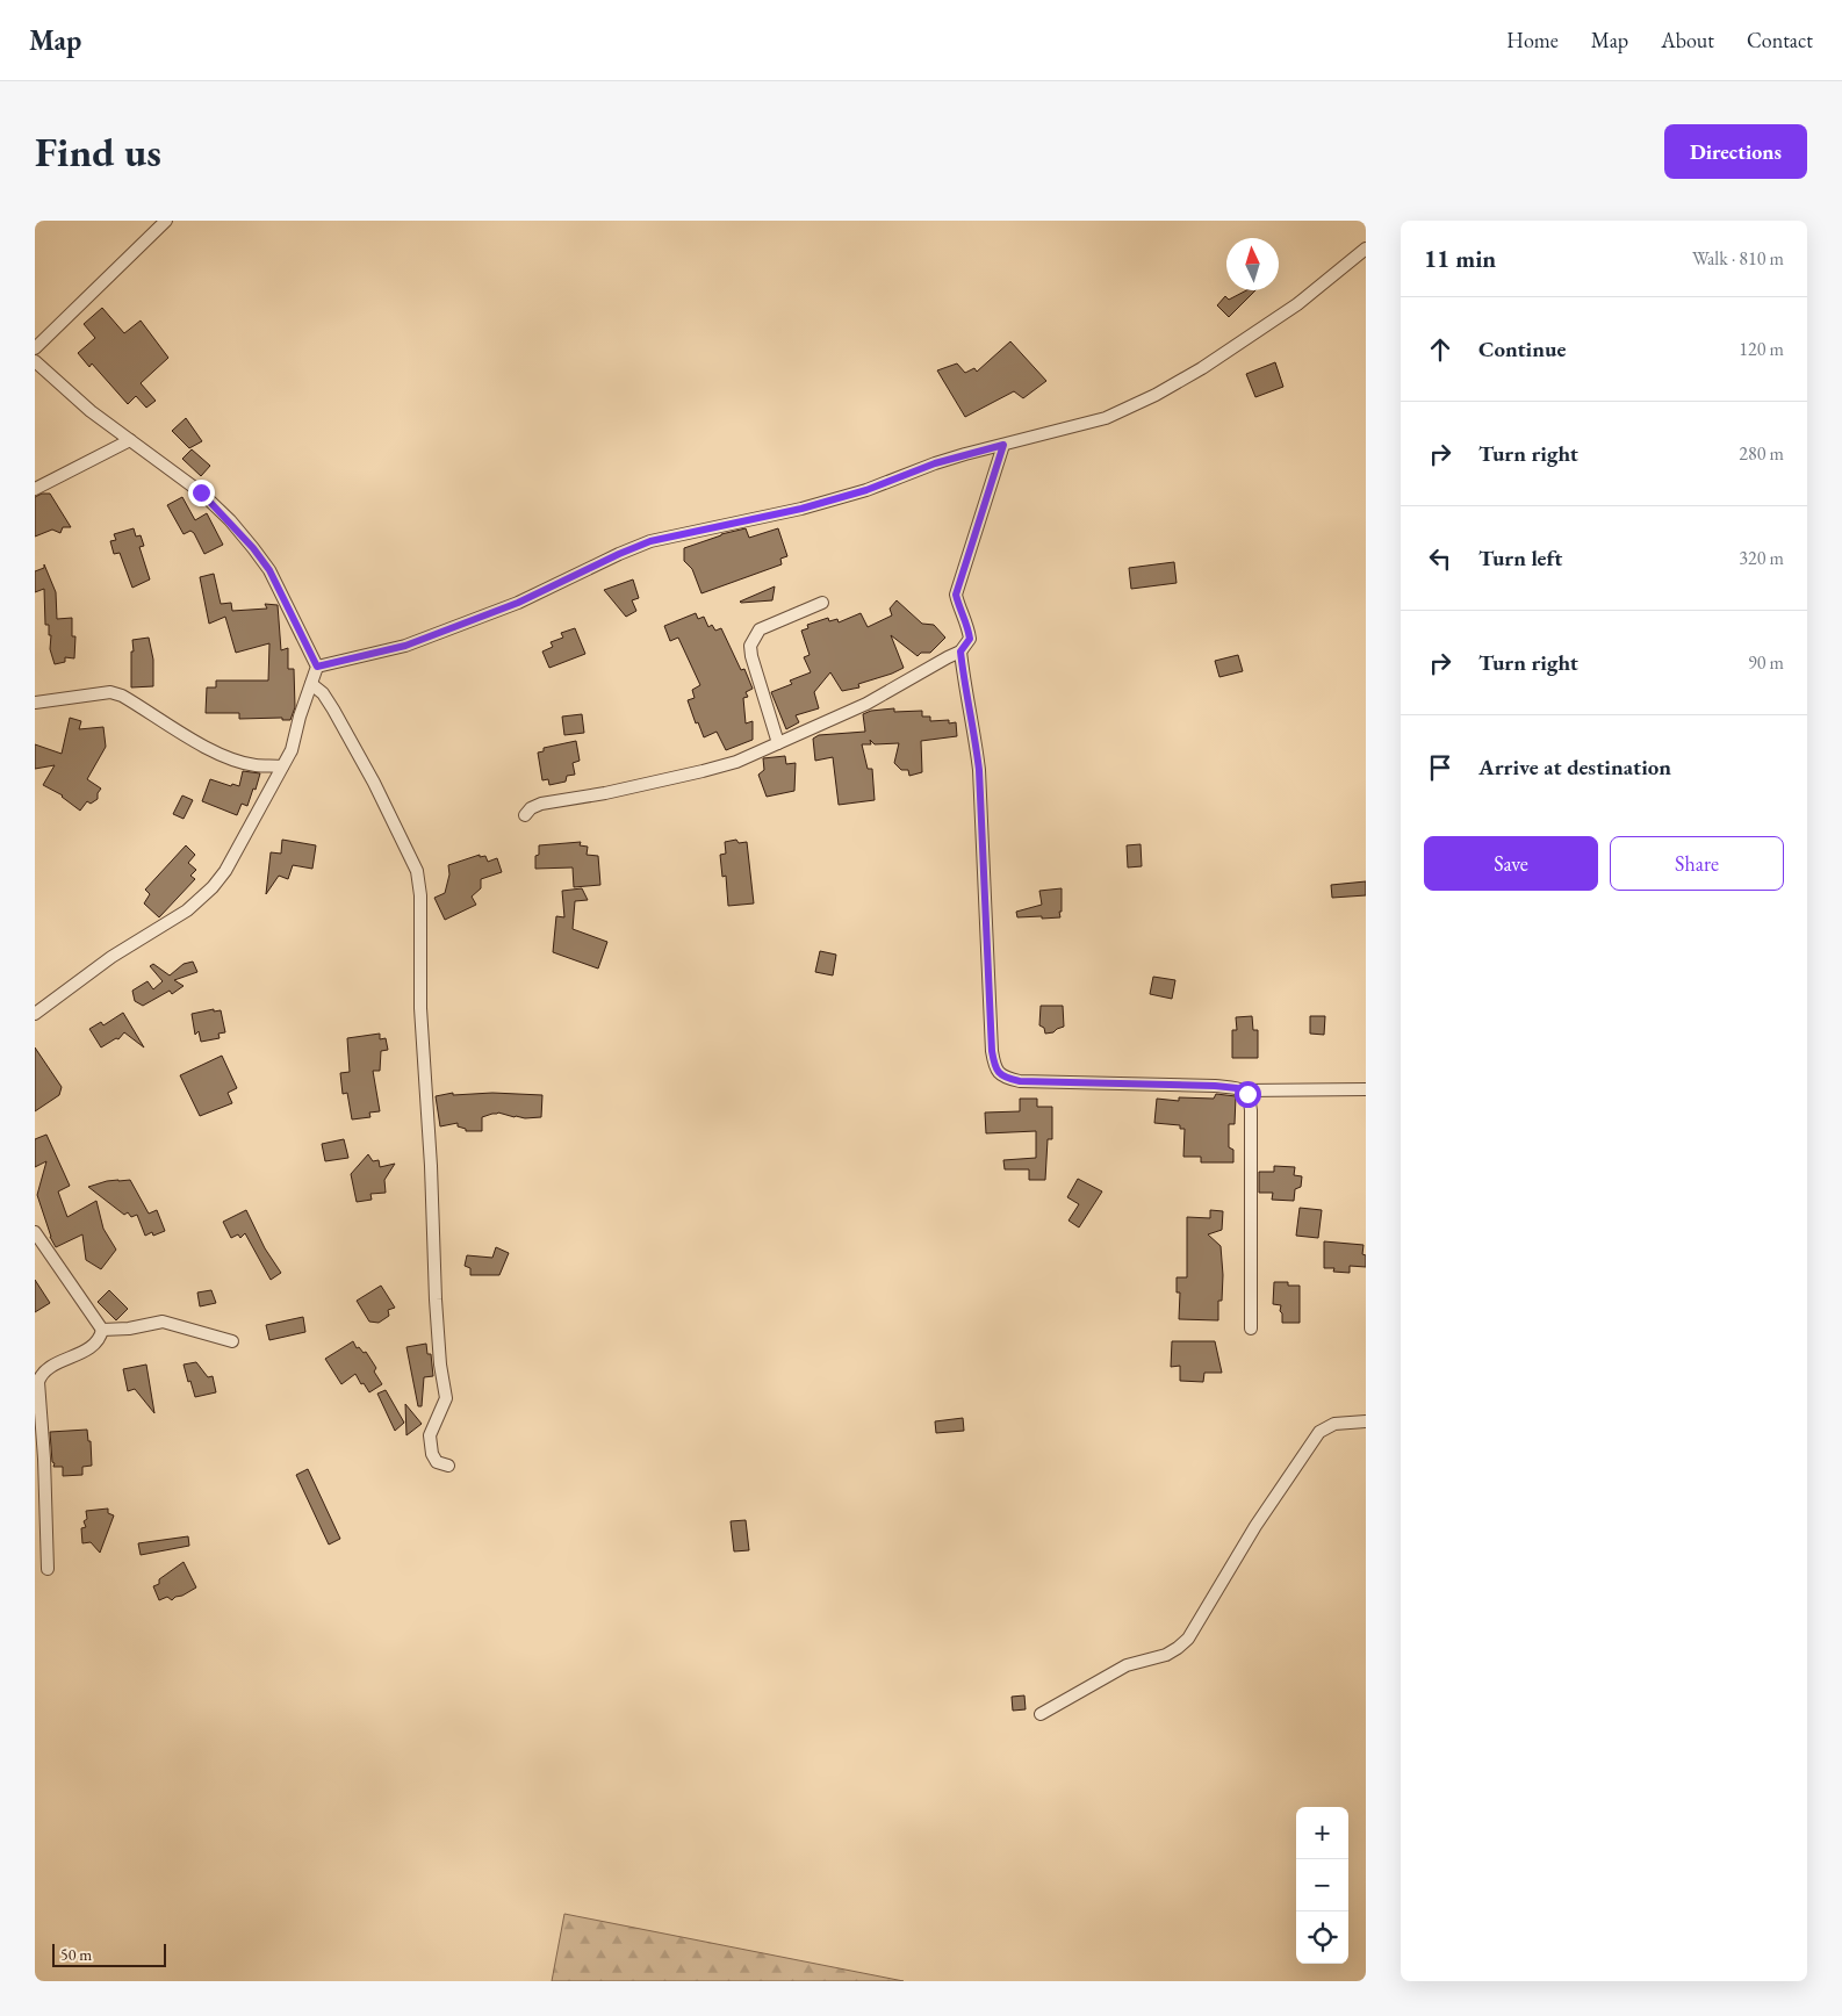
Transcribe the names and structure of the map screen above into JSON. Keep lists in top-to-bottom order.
{
  "scale_bar": "50 m",
  "north": "top",
  "page": {
    "header": "Map",
    "nav": [
      "Home",
      "Map",
      "About",
      "Contact"
    ],
    "buttons": [
      "Directions",
      ["Save", "Share"]
    ],
    "title": "Find us",
    "heading": ["11 min", "Walk · 810 m"],
    "list": [
      ["Continue", "120 m"],
      ["Turn right", "280 m"],
      ["Turn left", "320 m"],
      ["Turn right", "90 m"],
      "Arrive at destination"
    ],
    "map_buttons": ["+", "−"],
    "scale": "50 m"
  }
}
